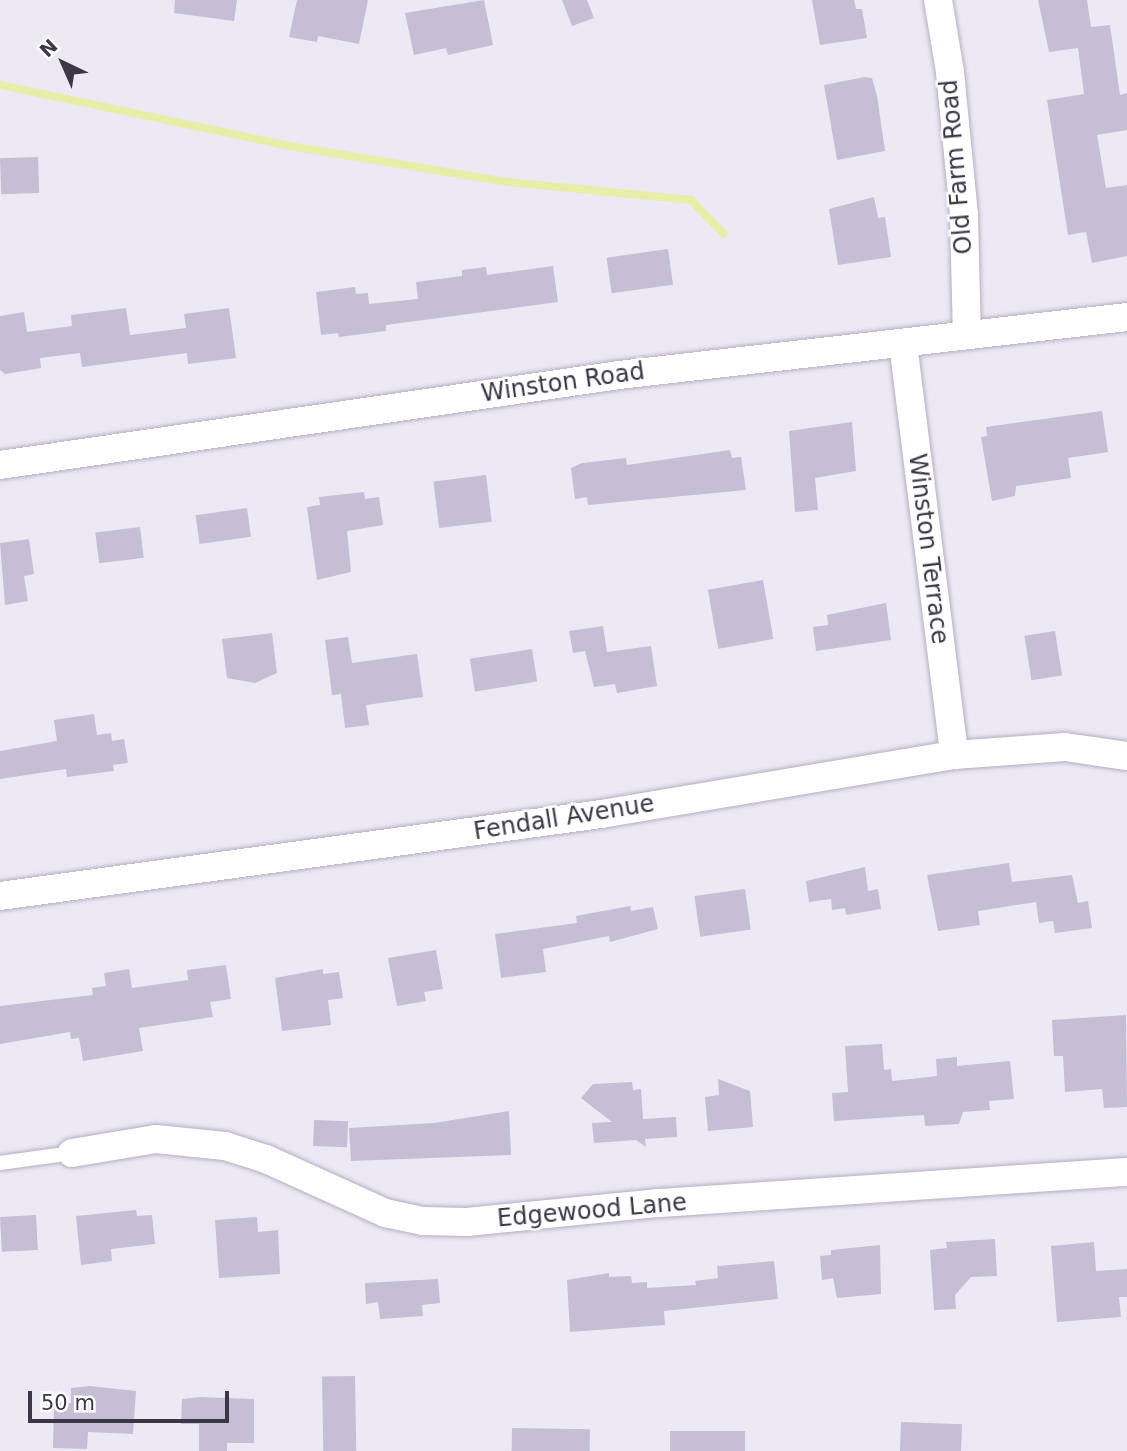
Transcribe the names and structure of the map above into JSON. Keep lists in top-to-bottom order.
{
  "streets": {
    "street": [
      "Old Farm Road",
      "Winston Road",
      "Winston Terrace",
      "Fendall Avenue",
      "Edgewood Lane"
    ]
  },
  "crossings": [
    ["Old Farm Road", "Winston Road"],
    ["Winston Road", "Winston Terrace"],
    ["Winston Terrace", "Fendall Avenue"]
  ],
  "scale_bar": "50 m",
  "north": "top left"
}
